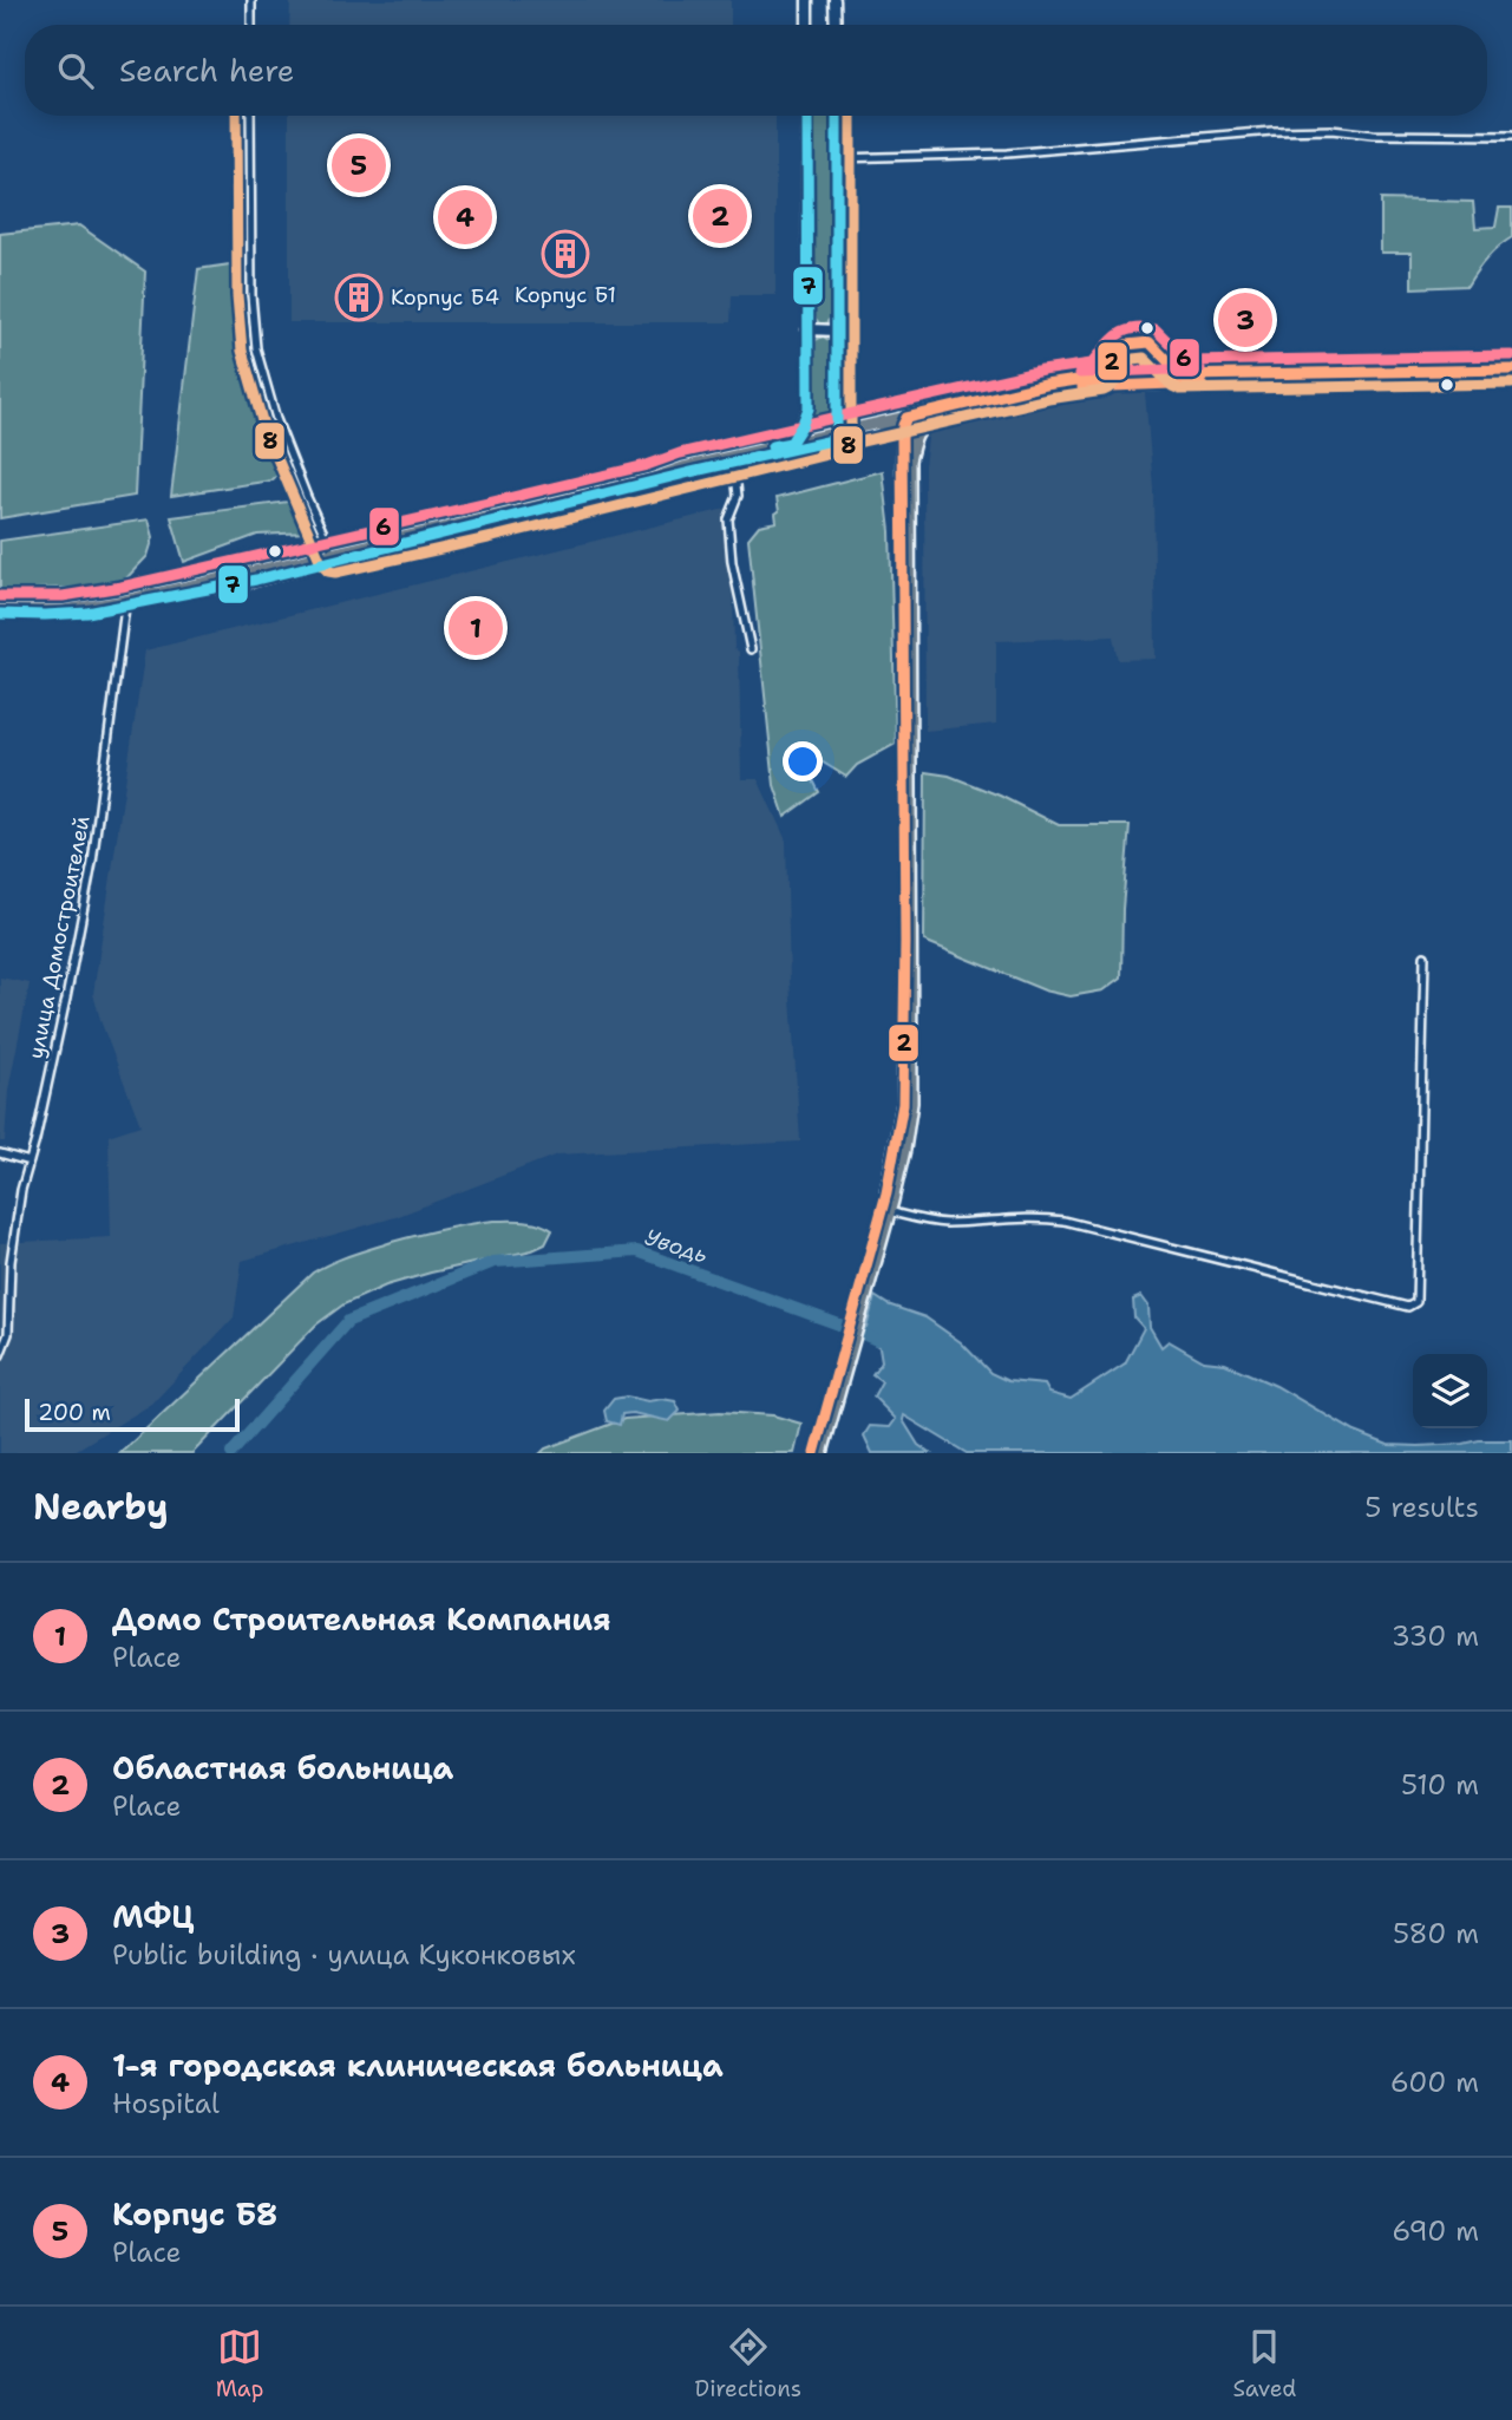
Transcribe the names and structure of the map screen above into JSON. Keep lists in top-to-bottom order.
{
  "streets": {
    "street": ["улица Домостроителей"]
  },
  "water": ["Уводь"],
  "places": {
    "building": ["Корпус Б1", "Корпус Б4"]
  },
  "lines": [
    "transit line 8",
    "transit line 7",
    "transit line 6",
    "transit line 2"
  ],
  "scale_bar": "200 m",
  "page": {
    "search": "Search here",
    "pins": [
      "5",
      "2",
      "4",
      "3",
      "1"
    ],
    "scale": "200 m",
    "heading": ["Nearby", "5 results"],
    "list": [
      {
        "mark": "1",
        "name": "Домо Строительная Компания",
        "note": "Place",
        "value": "330 m"
      },
      {
        "mark": "2",
        "name": "Областная больница",
        "note": "Place",
        "value": "510 m"
      },
      {
        "mark": "3",
        "name": "МФЦ",
        "note": "Public building · улица Куконковых",
        "value": "580 m"
      },
      {
        "mark": "4",
        "name": "1-я городская клиническая больница",
        "note": "Hospital",
        "value": "600 m"
      },
      {
        "mark": "5",
        "name": "Корпус Б8",
        "note": "Place",
        "value": "690 m"
      }
    ],
    "nav": ["Map", "Directions", "Saved"]
  }
}
